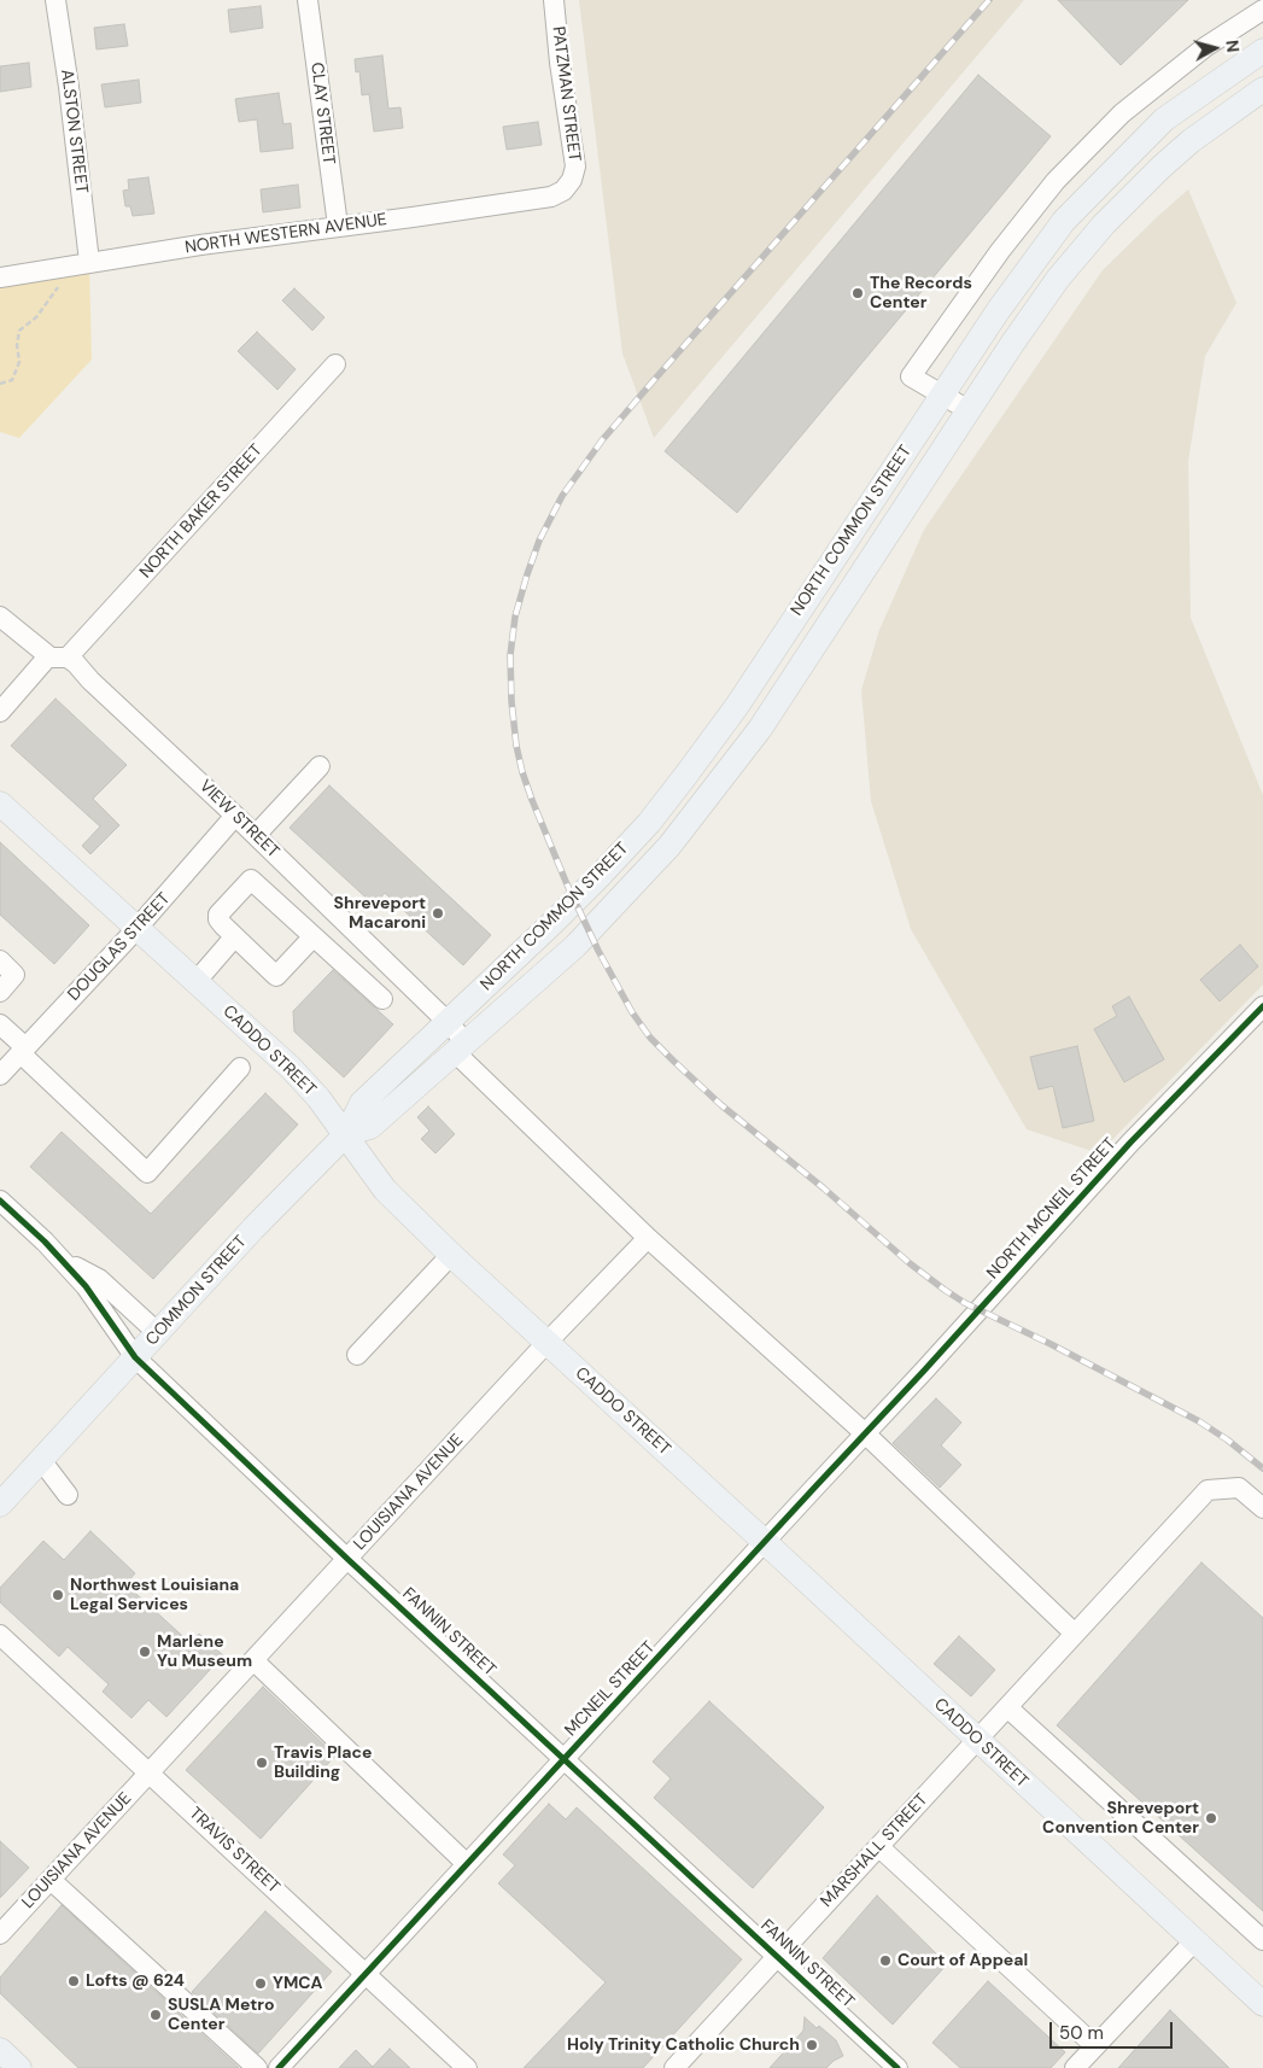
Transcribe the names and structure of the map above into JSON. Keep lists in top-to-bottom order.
{
  "streets": {
    "main road": ["NORTH COMMON STREET", "CADDO STREET", "COMMON STREET"],
    "street": [
      "PATZMAN STREET",
      "CLAY STREET",
      "ALSTON STREET",
      "NORTH WESTERN AVENUE",
      "NORTH BAKER STREET",
      "VIEW STREET",
      "DOUGLAS STREET",
      "NORTH MCNEIL STREET",
      "LOUISIANA AVENUE",
      "FANNIN STREET",
      "MCNEIL STREET",
      "TRAVIS STREET",
      "MARSHALL STREET"
    ]
  },
  "crossings": [
    ["PATZMAN STREET", "NORTH WESTERN AVENUE"],
    ["CLAY STREET", "NORTH WESTERN AVENUE"],
    ["ALSTON STREET", "NORTH WESTERN AVENUE"],
    ["NORTH BAKER STREET", "VIEW STREET"],
    ["NORTH COMMON STREET", "VIEW STREET"],
    ["NORTH COMMON STREET", "COMMON STREET"],
    ["VIEW STREET", "DOUGLAS STREET"],
    ["VIEW STREET", "NORTH MCNEIL STREET"],
    ["VIEW STREET", "COMMON STREET"],
    ["VIEW STREET", "LOUISIANA AVENUE"],
    ["VIEW STREET", "MCNEIL STREET"],
    ["VIEW STREET", "MARSHALL STREET"],
    ["DOUGLAS STREET", "CADDO STREET"],
    ["CADDO STREET", "COMMON STREET"],
    ["CADDO STREET", "LOUISIANA AVENUE"],
    ["CADDO STREET", "MCNEIL STREET"],
    ["CADDO STREET", "MARSHALL STREET"],
    ["NORTH MCNEIL STREET", "MCNEIL STREET"],
    ["COMMON STREET", "FANNIN STREET"],
    ["LOUISIANA AVENUE", "FANNIN STREET"],
    ["LOUISIANA AVENUE", "TRAVIS STREET"],
    ["FANNIN STREET", "MCNEIL STREET"],
    ["FANNIN STREET", "MARSHALL STREET"],
    ["MCNEIL STREET", "TRAVIS STREET"]
  ],
  "places": [
    "The Records Center",
    "Shreveport Macaroni",
    "Northwest Louisiana Legal Services",
    "Marlene Yu Museum",
    "Travis Place Building",
    "Shreveport Convention Center",
    "Court of Appeal",
    "Lofts @ 624",
    "YMCA",
    "SUSLA Metro Center",
    "Holy Trinity Catholic Church"
  ],
  "scale_bar": "50 m",
  "north": "right"
}
